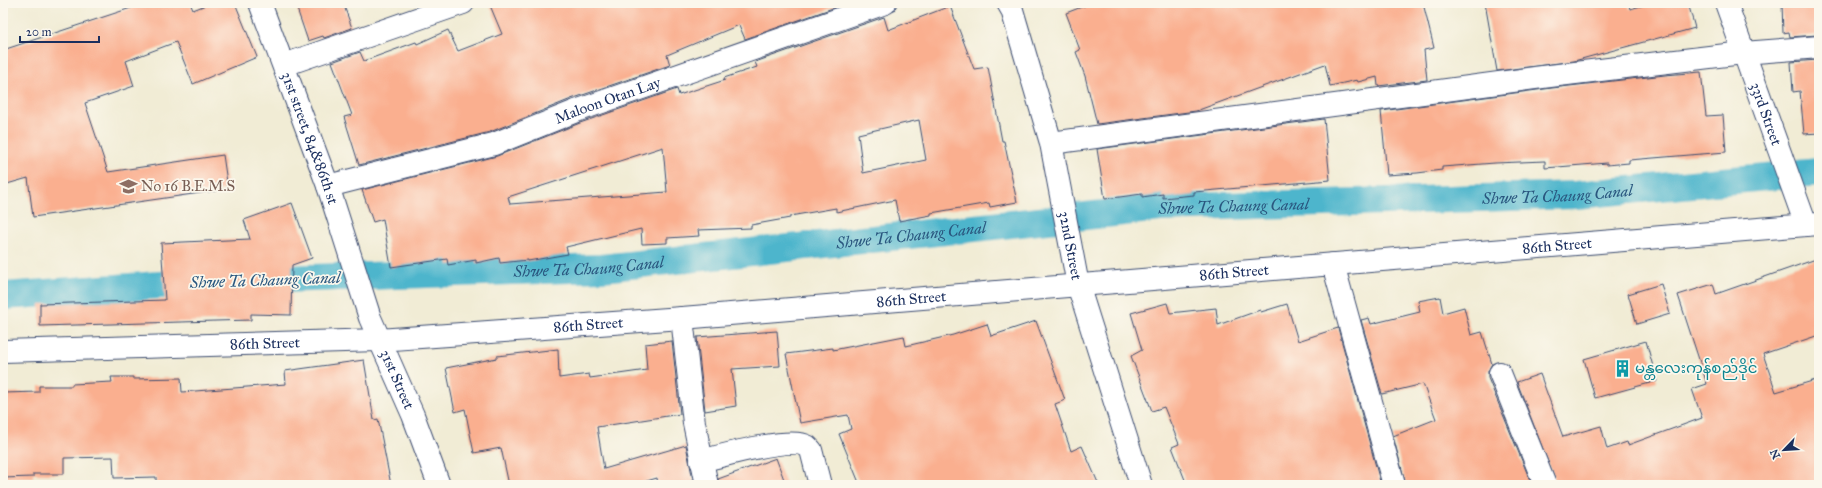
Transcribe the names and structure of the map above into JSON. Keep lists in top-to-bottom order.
{
  "streets": {
    "street": [
      "Maloon Otan Lay",
      "33rd Street",
      "31st street, 84&86th st",
      "32nd Street",
      "86th Street",
      "31st Street"
    ]
  },
  "crossings": [
    ["Maloon Otan Lay", "31st street, 84&86th st"],
    ["33rd Street", "86th Street"],
    ["31st street, 84&86th st", "31st Street"],
    ["32nd Street", "86th Street"],
    ["86th Street", "31st Street"]
  ],
  "water": ["Shwe Ta Chaung Canal"],
  "places": {
    "school or university": ["No 16 B.E.M.S"],
    "building": ["မန္တလေးကုန်စည်ဒိုင်"]
  },
  "scale_bar": "20 m",
  "north": "bottom left"
}
